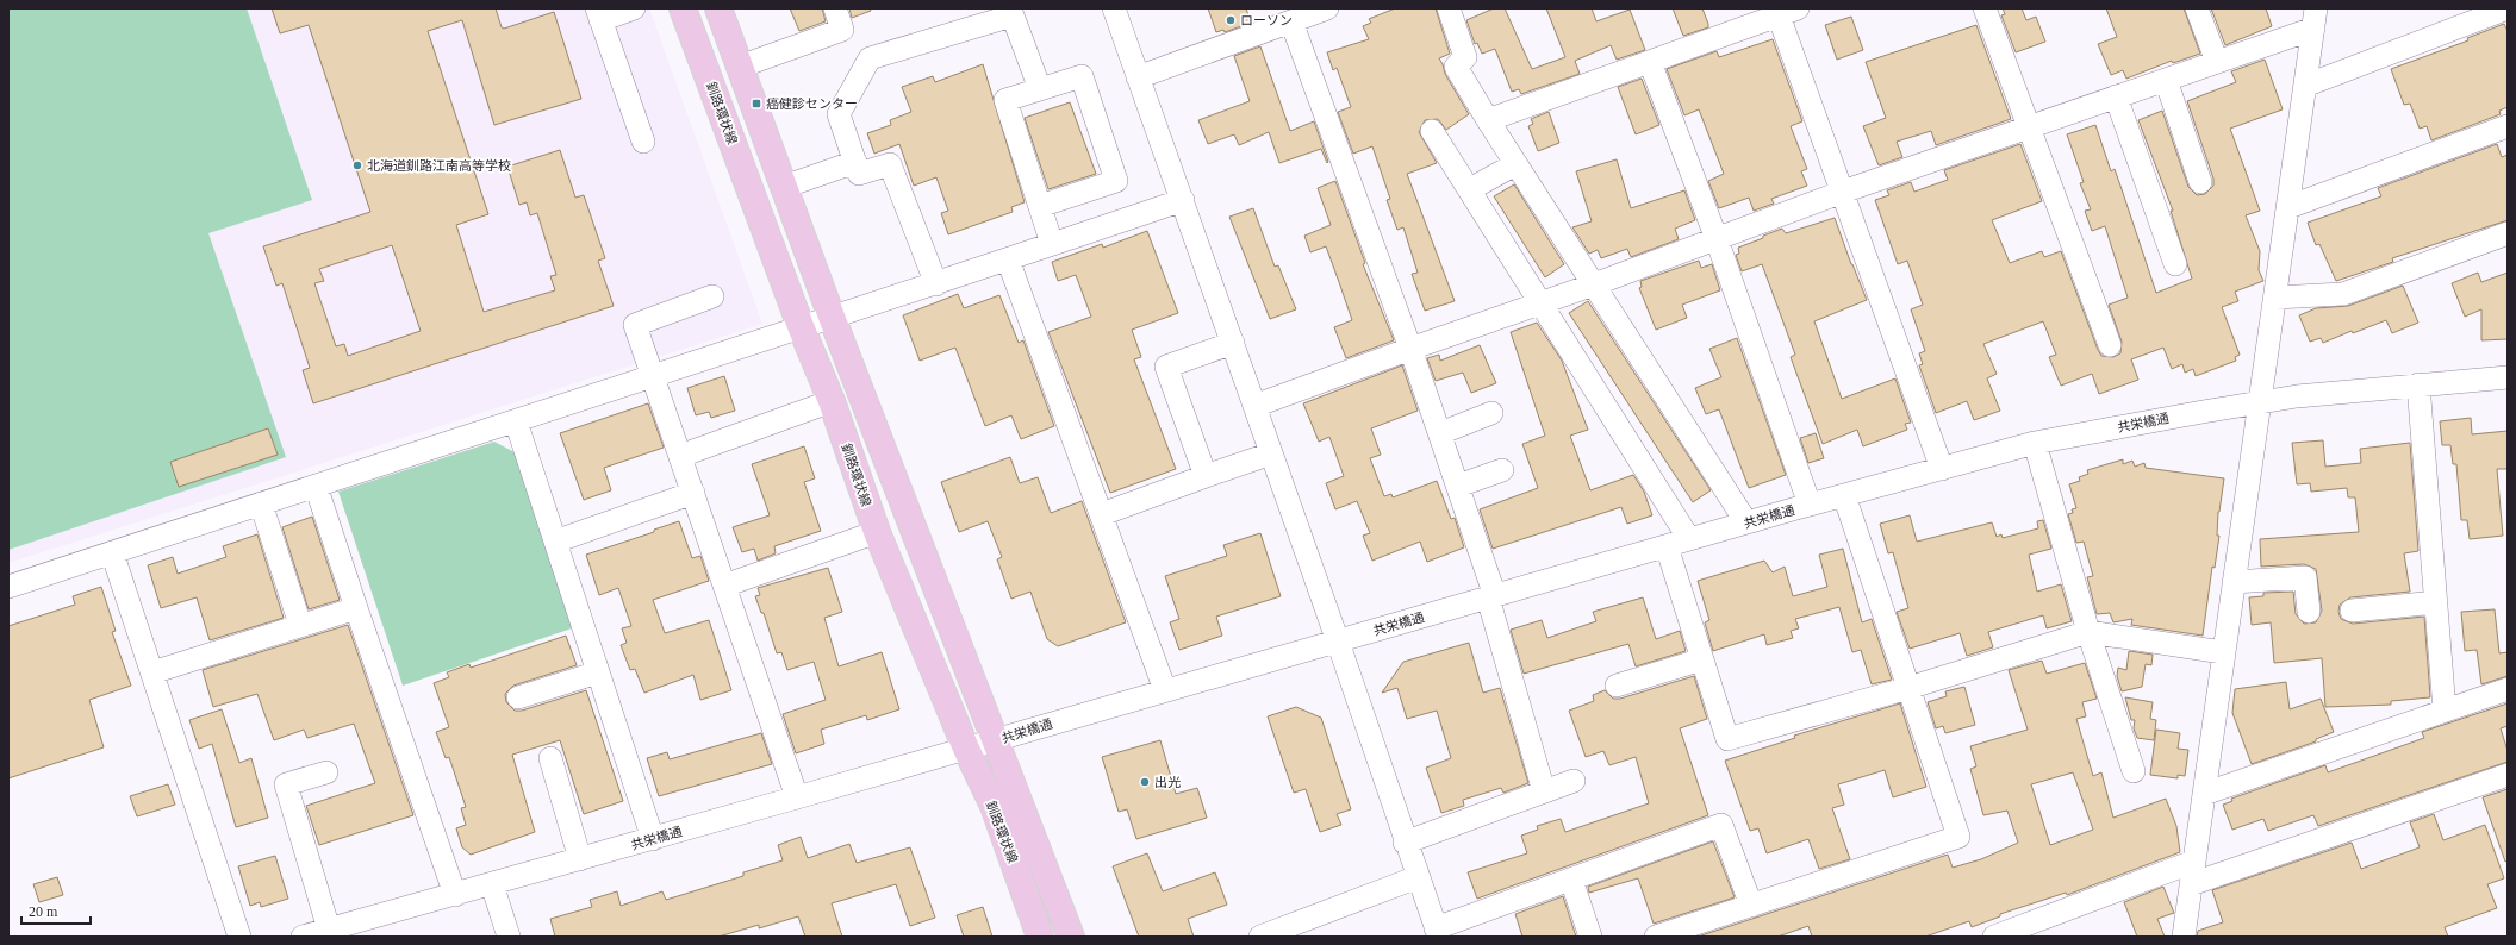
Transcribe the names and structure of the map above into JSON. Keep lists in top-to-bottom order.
{
  "streets": {
    "main road": ["釧路環状線"],
    "street": ["共栄橋通"]
  },
  "crossings": [
    ["釧路環状線", "共栄橋通"]
  ],
  "places": {
    "other": ["ローソン", "北海道釧路江南高等学校", "出光"],
    "transit": ["癌健診センター"]
  },
  "scale_bar": "20 m"
}
